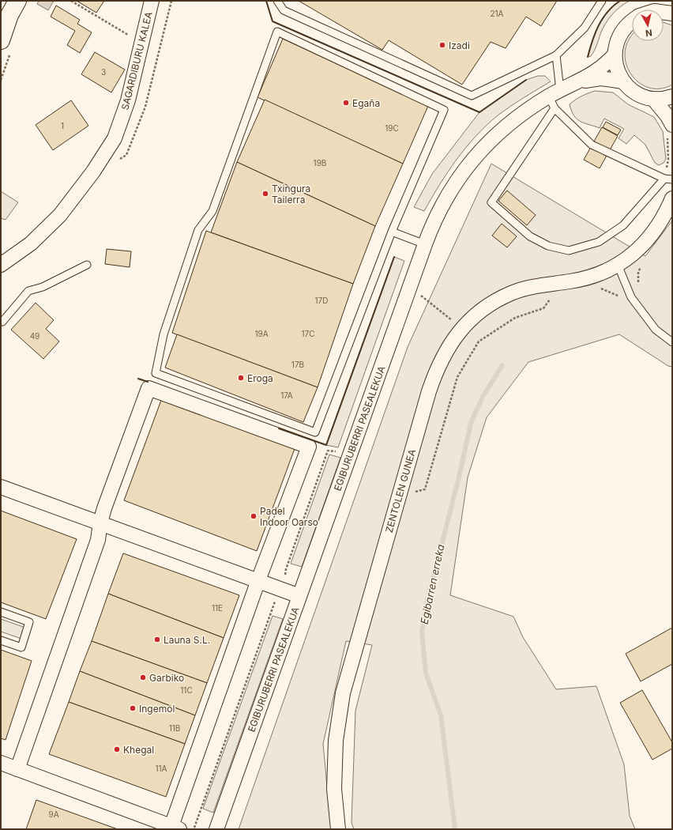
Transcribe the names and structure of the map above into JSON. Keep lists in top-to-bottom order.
{
  "streets": {
    "street": ["SAGARDIBURU KALEA", "EGIBURUBERRI PASEALEKUA", "ZENTOLEN GUNEA"]
  },
  "water": ["Egibarren erreka"],
  "places": [
    "Izadi",
    "Egaña",
    "Txingura Tailerra",
    "Eroga",
    "Padel Indoor Oarso",
    "Launa S.L.",
    "Garbiko",
    "Ingemol",
    "Khegal"
  ],
  "house_numbers": [
    "21A",
    "3",
    "1",
    "19C",
    "19B",
    "17D",
    "19A",
    "17C",
    "49",
    "17B",
    "17A",
    "11E",
    "11C",
    "11B",
    "11A",
    "9A"
  ],
  "north": "bottom"
}
